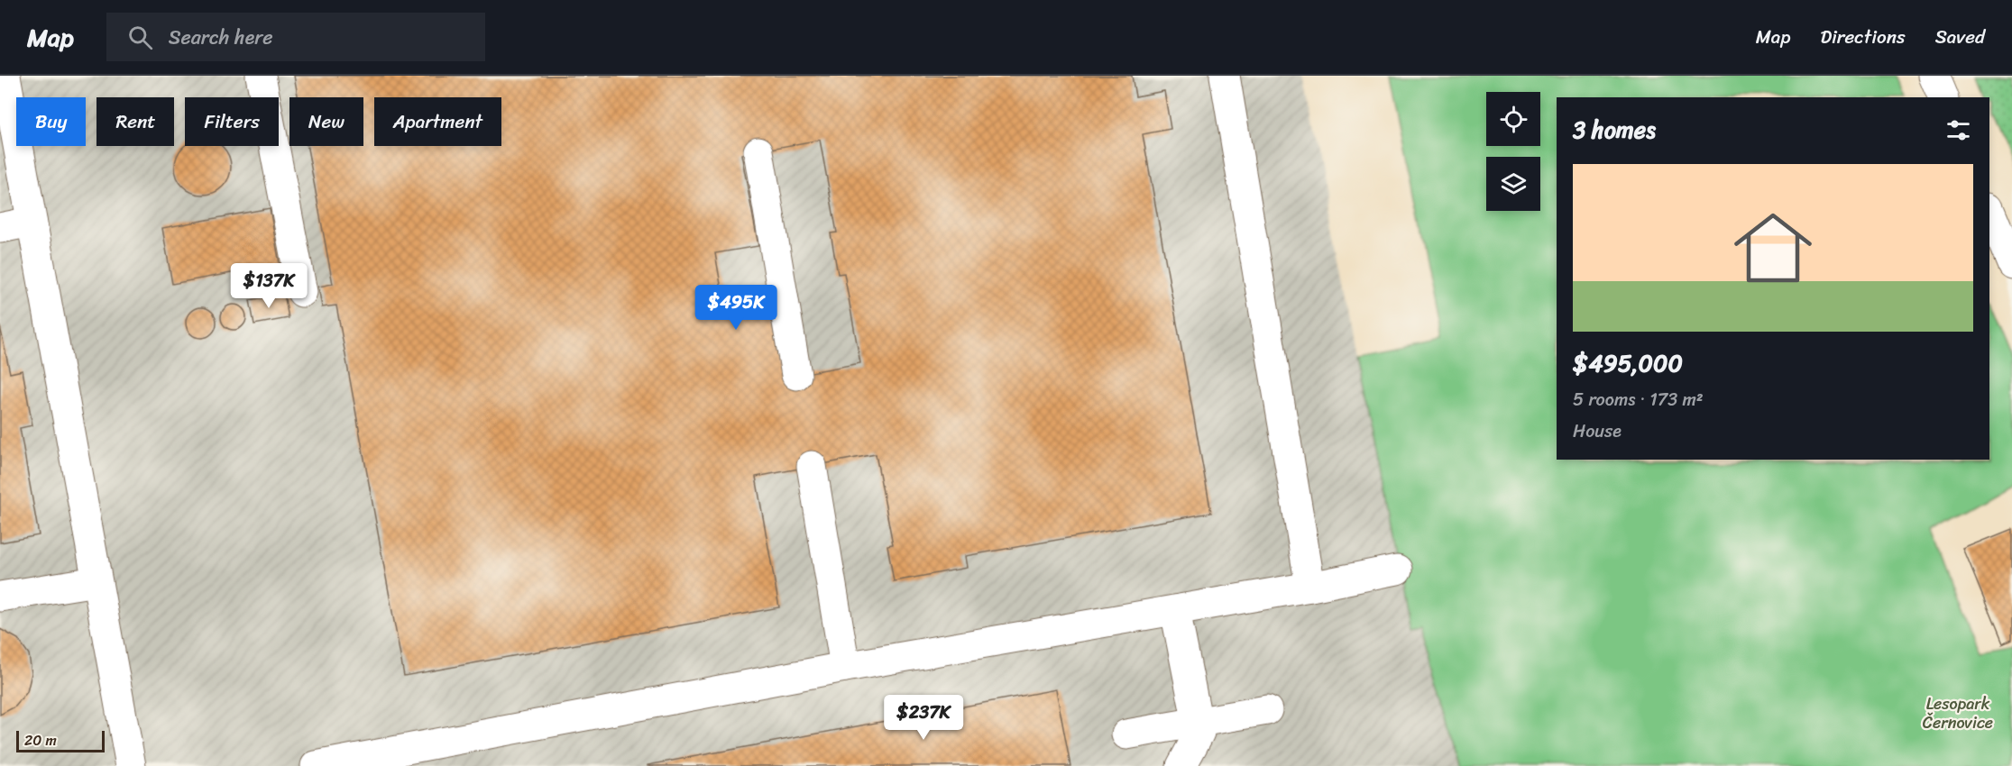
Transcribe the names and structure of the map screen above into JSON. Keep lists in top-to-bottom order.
{
  "parks": ["Lesopark Černovice"],
  "scale_bar": "20 m",
  "page": {
    "header": "Map",
    "search": "Search here",
    "nav": ["Map", "Directions", "Saved"],
    "chip": [
      "Buy",
      "Rent",
      "Filters",
      "New",
      "Apartment"
    ],
    "heading": "3 homes",
    "list": [
      {
        "name": "$495,000",
        "note": "5 rooms · 173 m² · House"
      }
    ],
    "price": ["$137K", "$495K", "$237K"],
    "scale": "20 m"
  }
}
